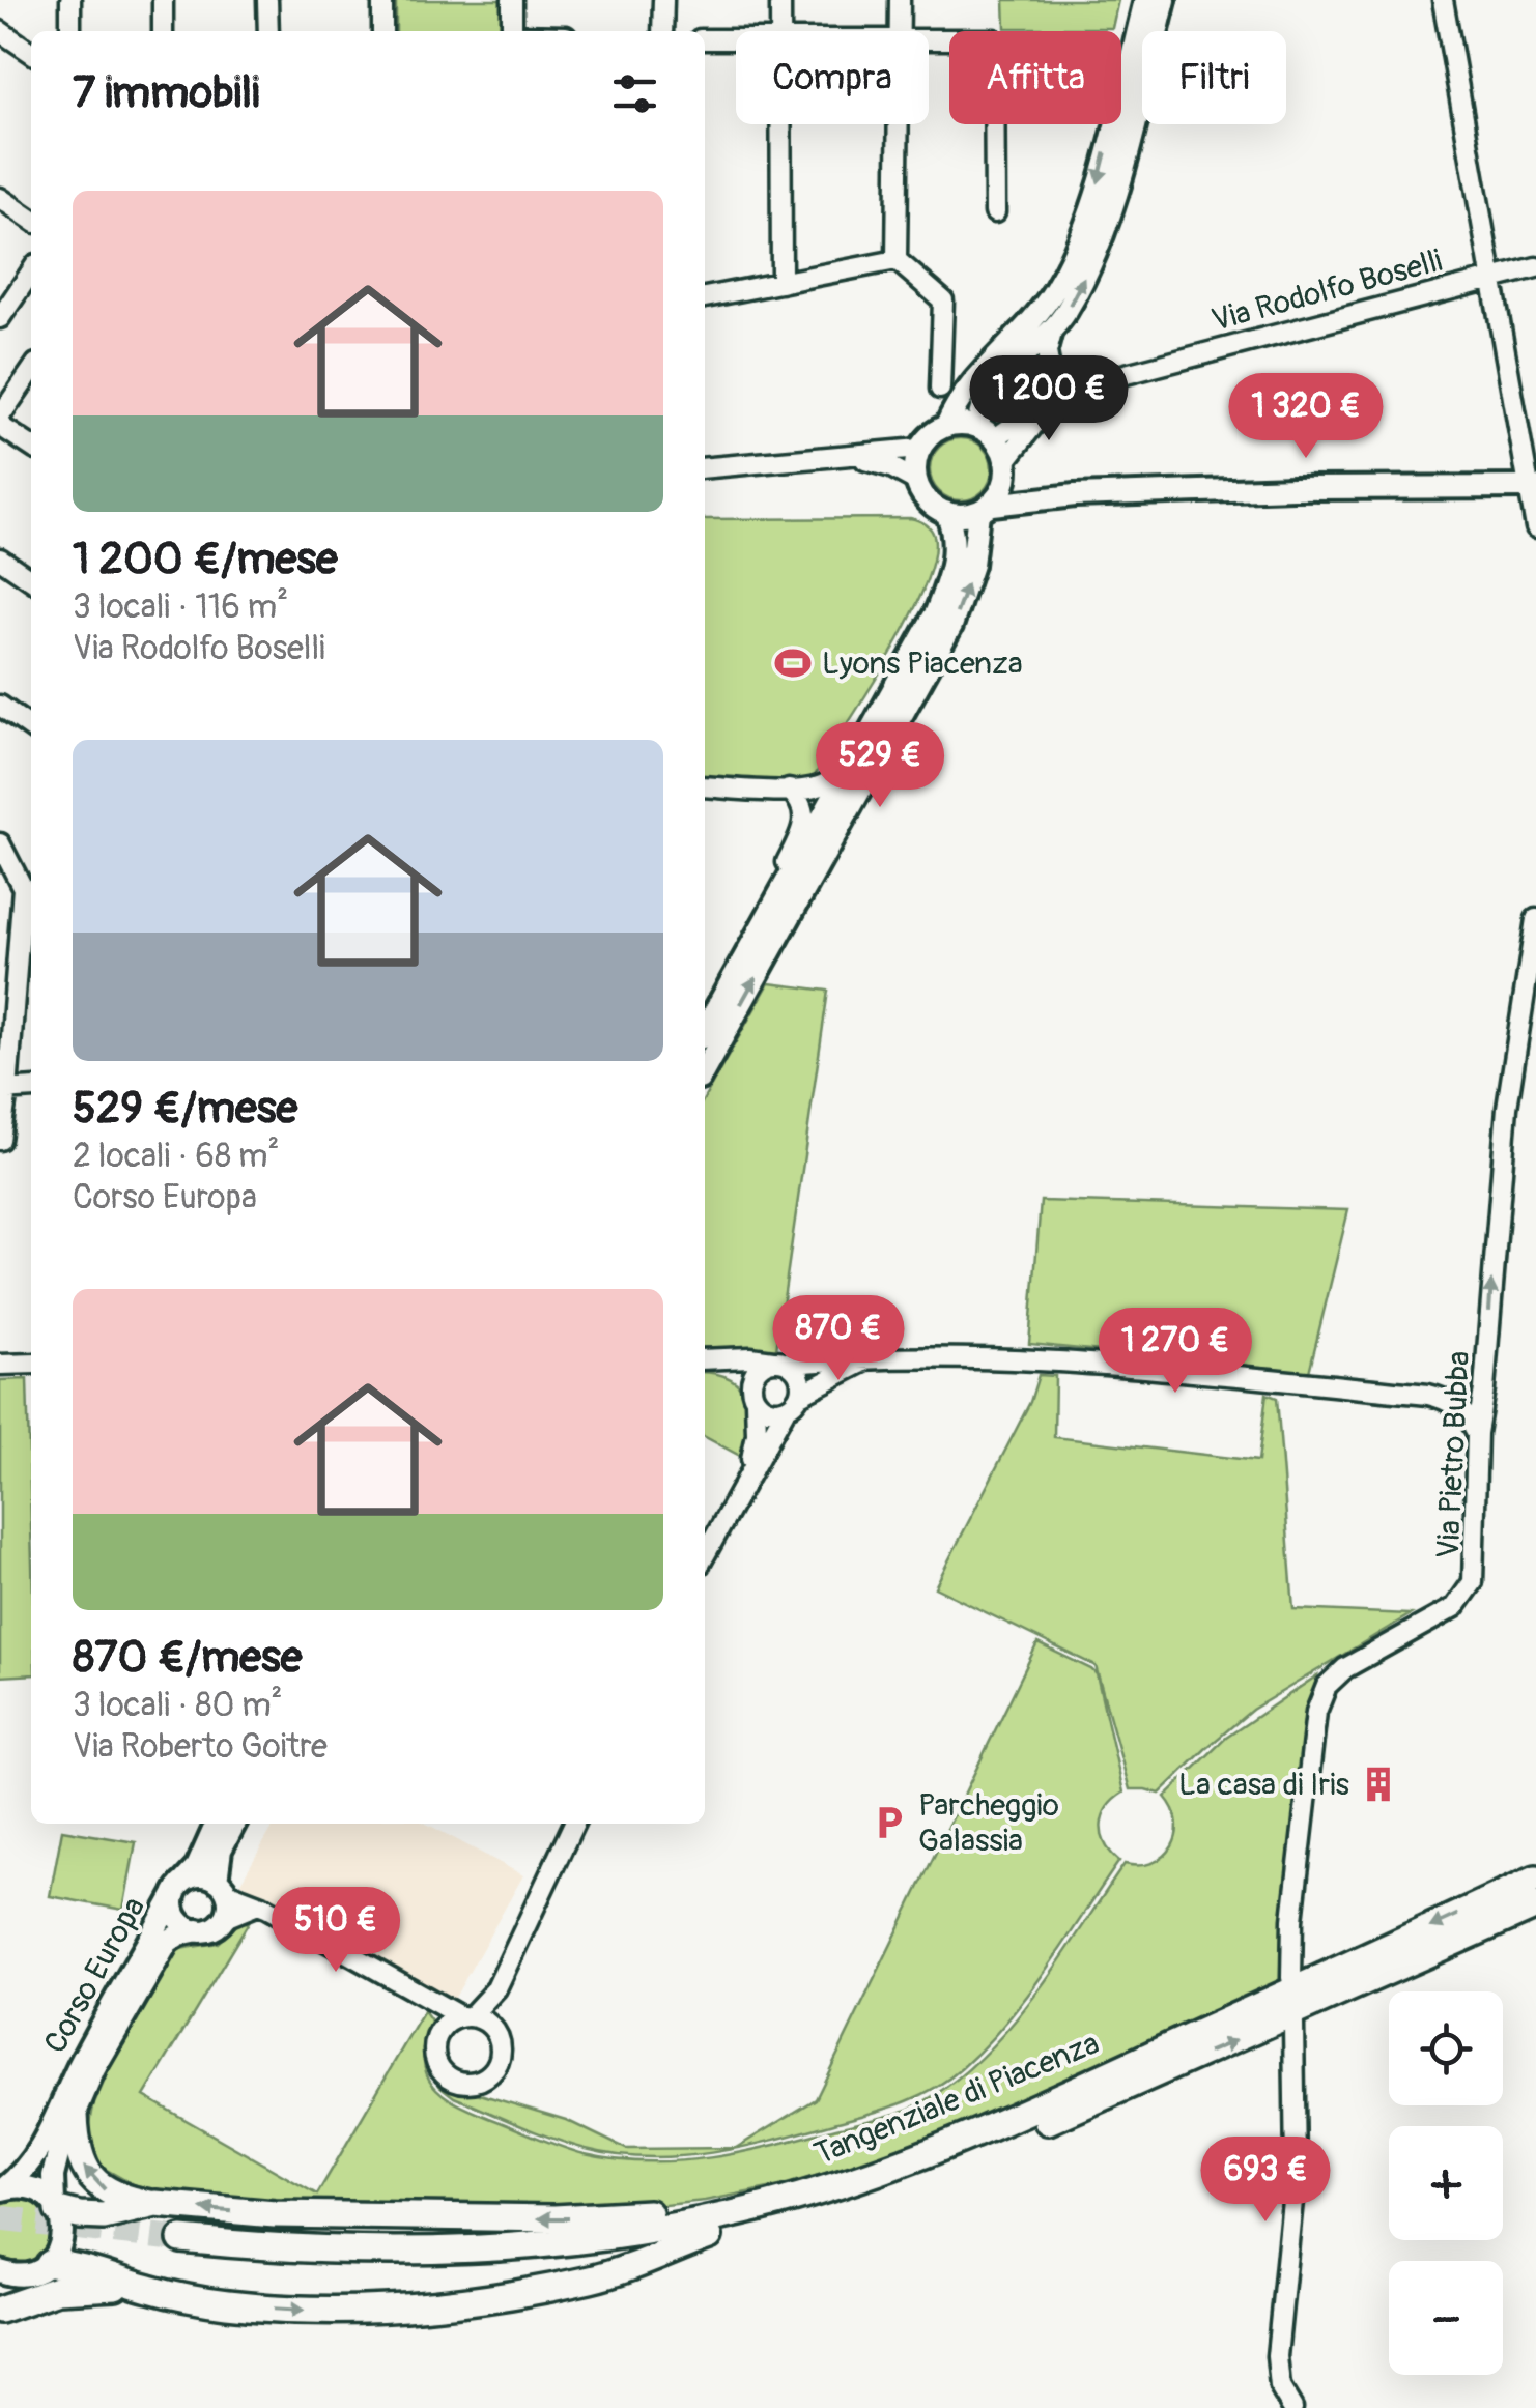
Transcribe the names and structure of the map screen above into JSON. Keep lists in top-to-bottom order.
{
  "streets": {
    "highway": ["Tangenziale di Piacenza"],
    "main road": ["Via Rodolfo Boselli", "Corso Europa"],
    "street": ["Via Pietro Bubba"]
  },
  "one_way": ["Via Pietro Bubba"],
  "places": {
    "sports": ["Lyons Piacenza"],
    "building": ["La casa di Iris"],
    "parking": ["Parcheggio Galassia"]
  },
  "page": {
    "chip": ["Compra", "Affitta", "Filtri"],
    "heading": "7 immobili",
    "list": [
      {
        "name": "1 200 €/mese",
        "note": "3 locali · 116 m² · Via Rodolfo Boselli"
      },
      {
        "name": "529 €/mese",
        "note": "2 locali · 68 m² · Corso Europa"
      },
      {
        "name": "870 €/mese",
        "note": "3 locali · 80 m² · Via Roberto Goitre"
      }
    ],
    "price": [
      "1 200 €",
      "1 320 €",
      "529 €",
      "870 €",
      "1 270 €",
      "510 €",
      "693 €"
    ],
    "map_buttons": ["+", "−"]
  }
}
